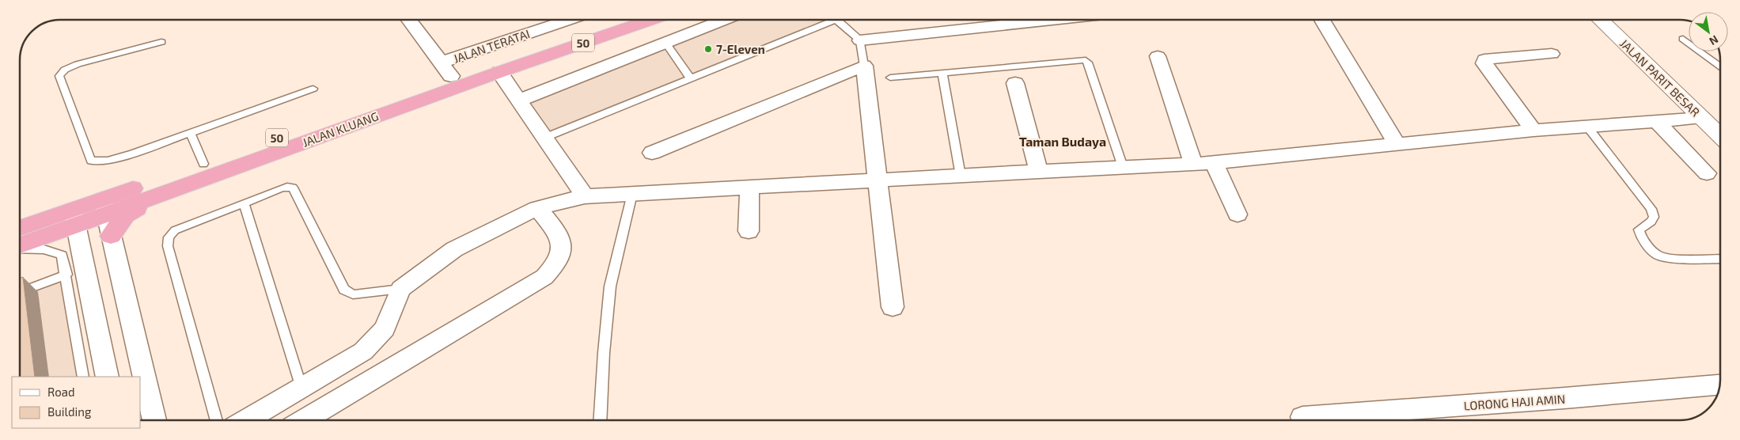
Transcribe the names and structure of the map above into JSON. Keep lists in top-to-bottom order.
{
  "streets": {
    "highway": ["50", "JALAN KLUANG"],
    "street": ["JALAN TERATAI", "JALAN PARIT BESAR", "LORONG HAJI AMIN"]
  },
  "crossings": [
    ["JALAN TERATAI", "JALAN KLUANG"]
  ],
  "districts": ["Taman Budaya"],
  "places": ["7-Eleven"],
  "legend": ["Road", "Building"],
  "north": "bottom right"
}
